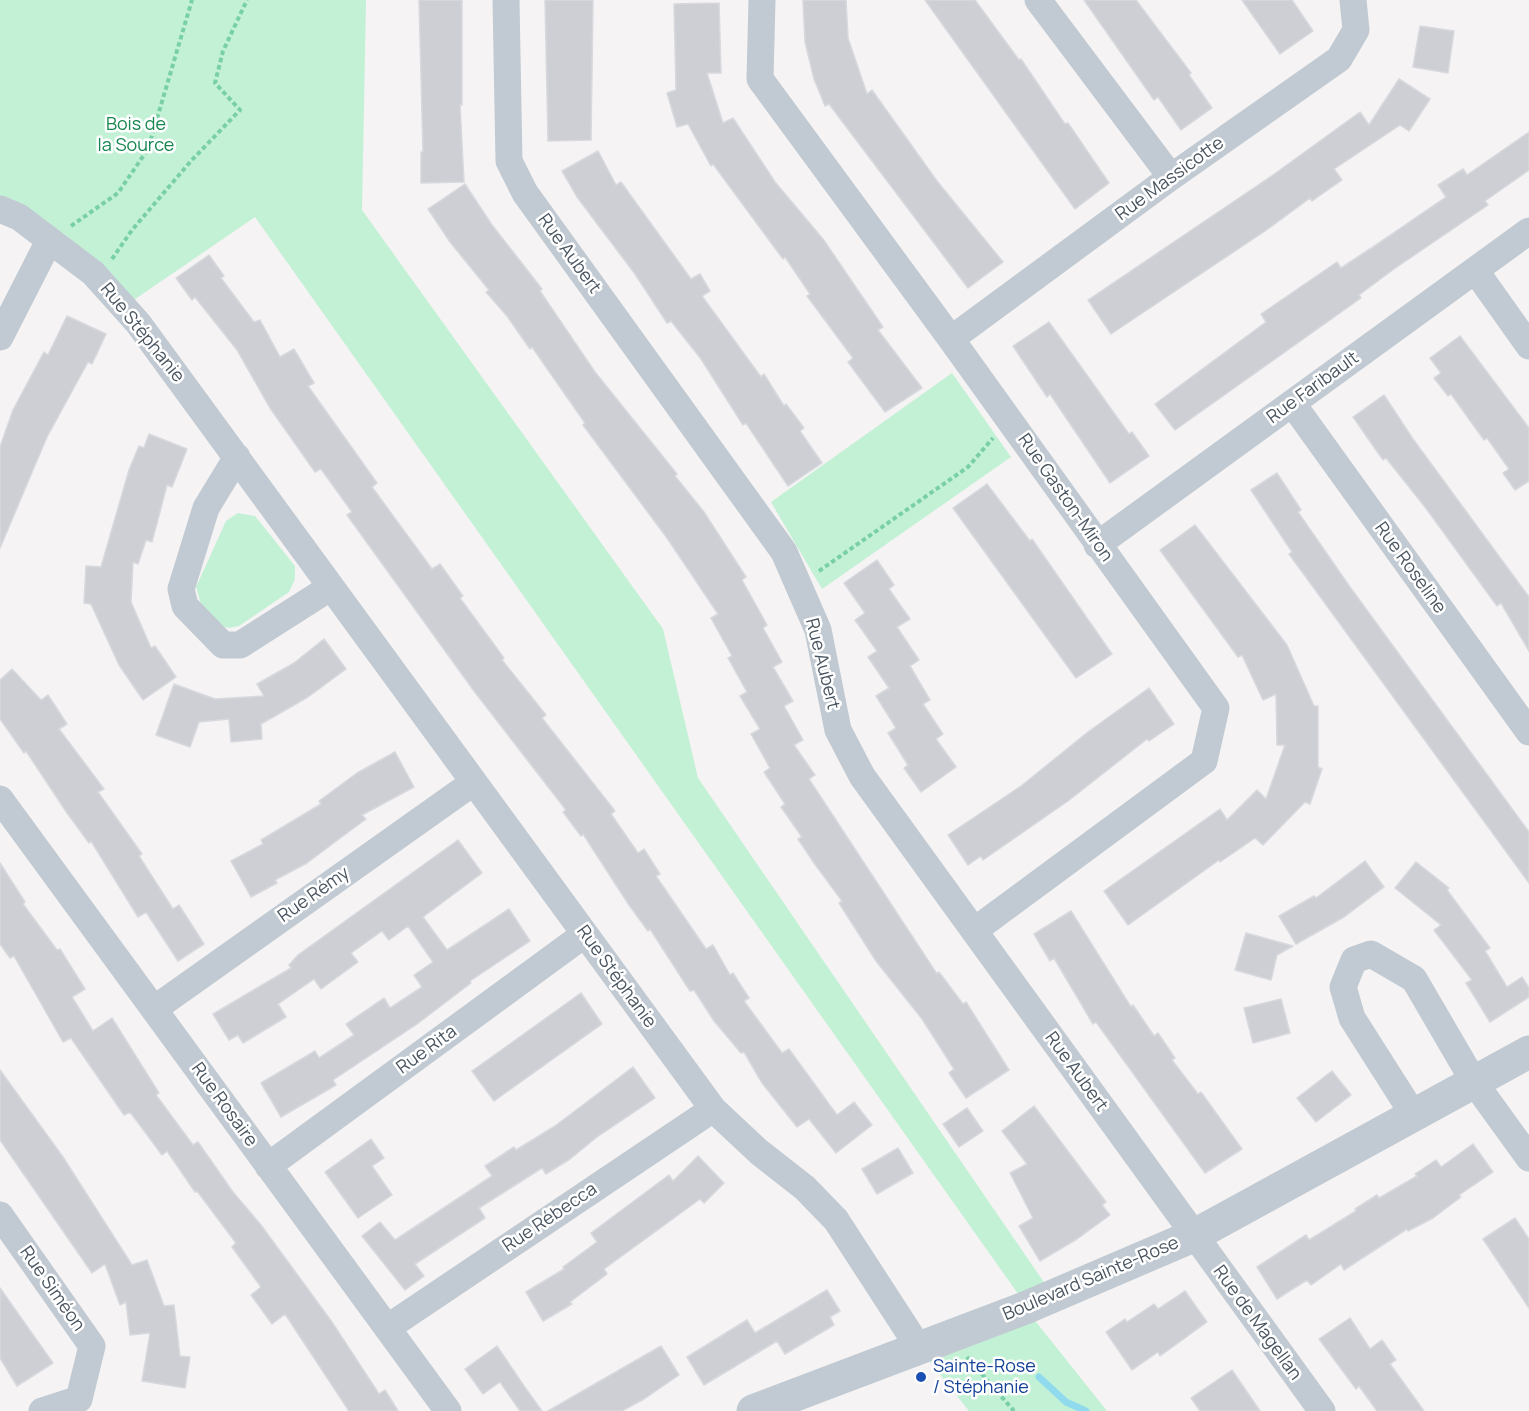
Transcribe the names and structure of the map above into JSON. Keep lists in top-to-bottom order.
{
  "streets": {
    "street": [
      "Rue Massicotte",
      "Rue Aubert",
      "Rue Stéphanie",
      "Rue Faribault",
      "Rue Gaston-Miron",
      "Rue Roseline",
      "Rue Rémy",
      "Rue Rita",
      "Rue Rosaire",
      "Rue Rébecca",
      "Boulevard Sainte-Rose",
      "Rue Siméon",
      "Rue de Magellan"
    ]
  },
  "crossings": [
    ["Rue Massicotte", "Rue Gaston-Miron"],
    ["Rue Aubert", "Rue Gaston-Miron"],
    ["Rue Aubert", "Boulevard Sainte-Rose"],
    ["Rue Aubert", "Rue de Magellan"],
    ["Rue Stéphanie", "Rue Rémy"],
    ["Rue Stéphanie", "Rue Rita"],
    ["Rue Stéphanie", "Rue Rébecca"],
    ["Rue Stéphanie", "Boulevard Sainte-Rose"],
    ["Rue Faribault", "Rue Gaston-Miron"],
    ["Rue Faribault", "Rue Roseline"],
    ["Rue Rémy", "Rue Rosaire"],
    ["Rue Rita", "Rue Rosaire"],
    ["Rue Rosaire", "Rue Rébecca"],
    ["Boulevard Sainte-Rose", "Rue de Magellan"]
  ],
  "parks": ["Bois de la Source"],
  "places": ["Sainte-Rose / Stéphanie"]
}
